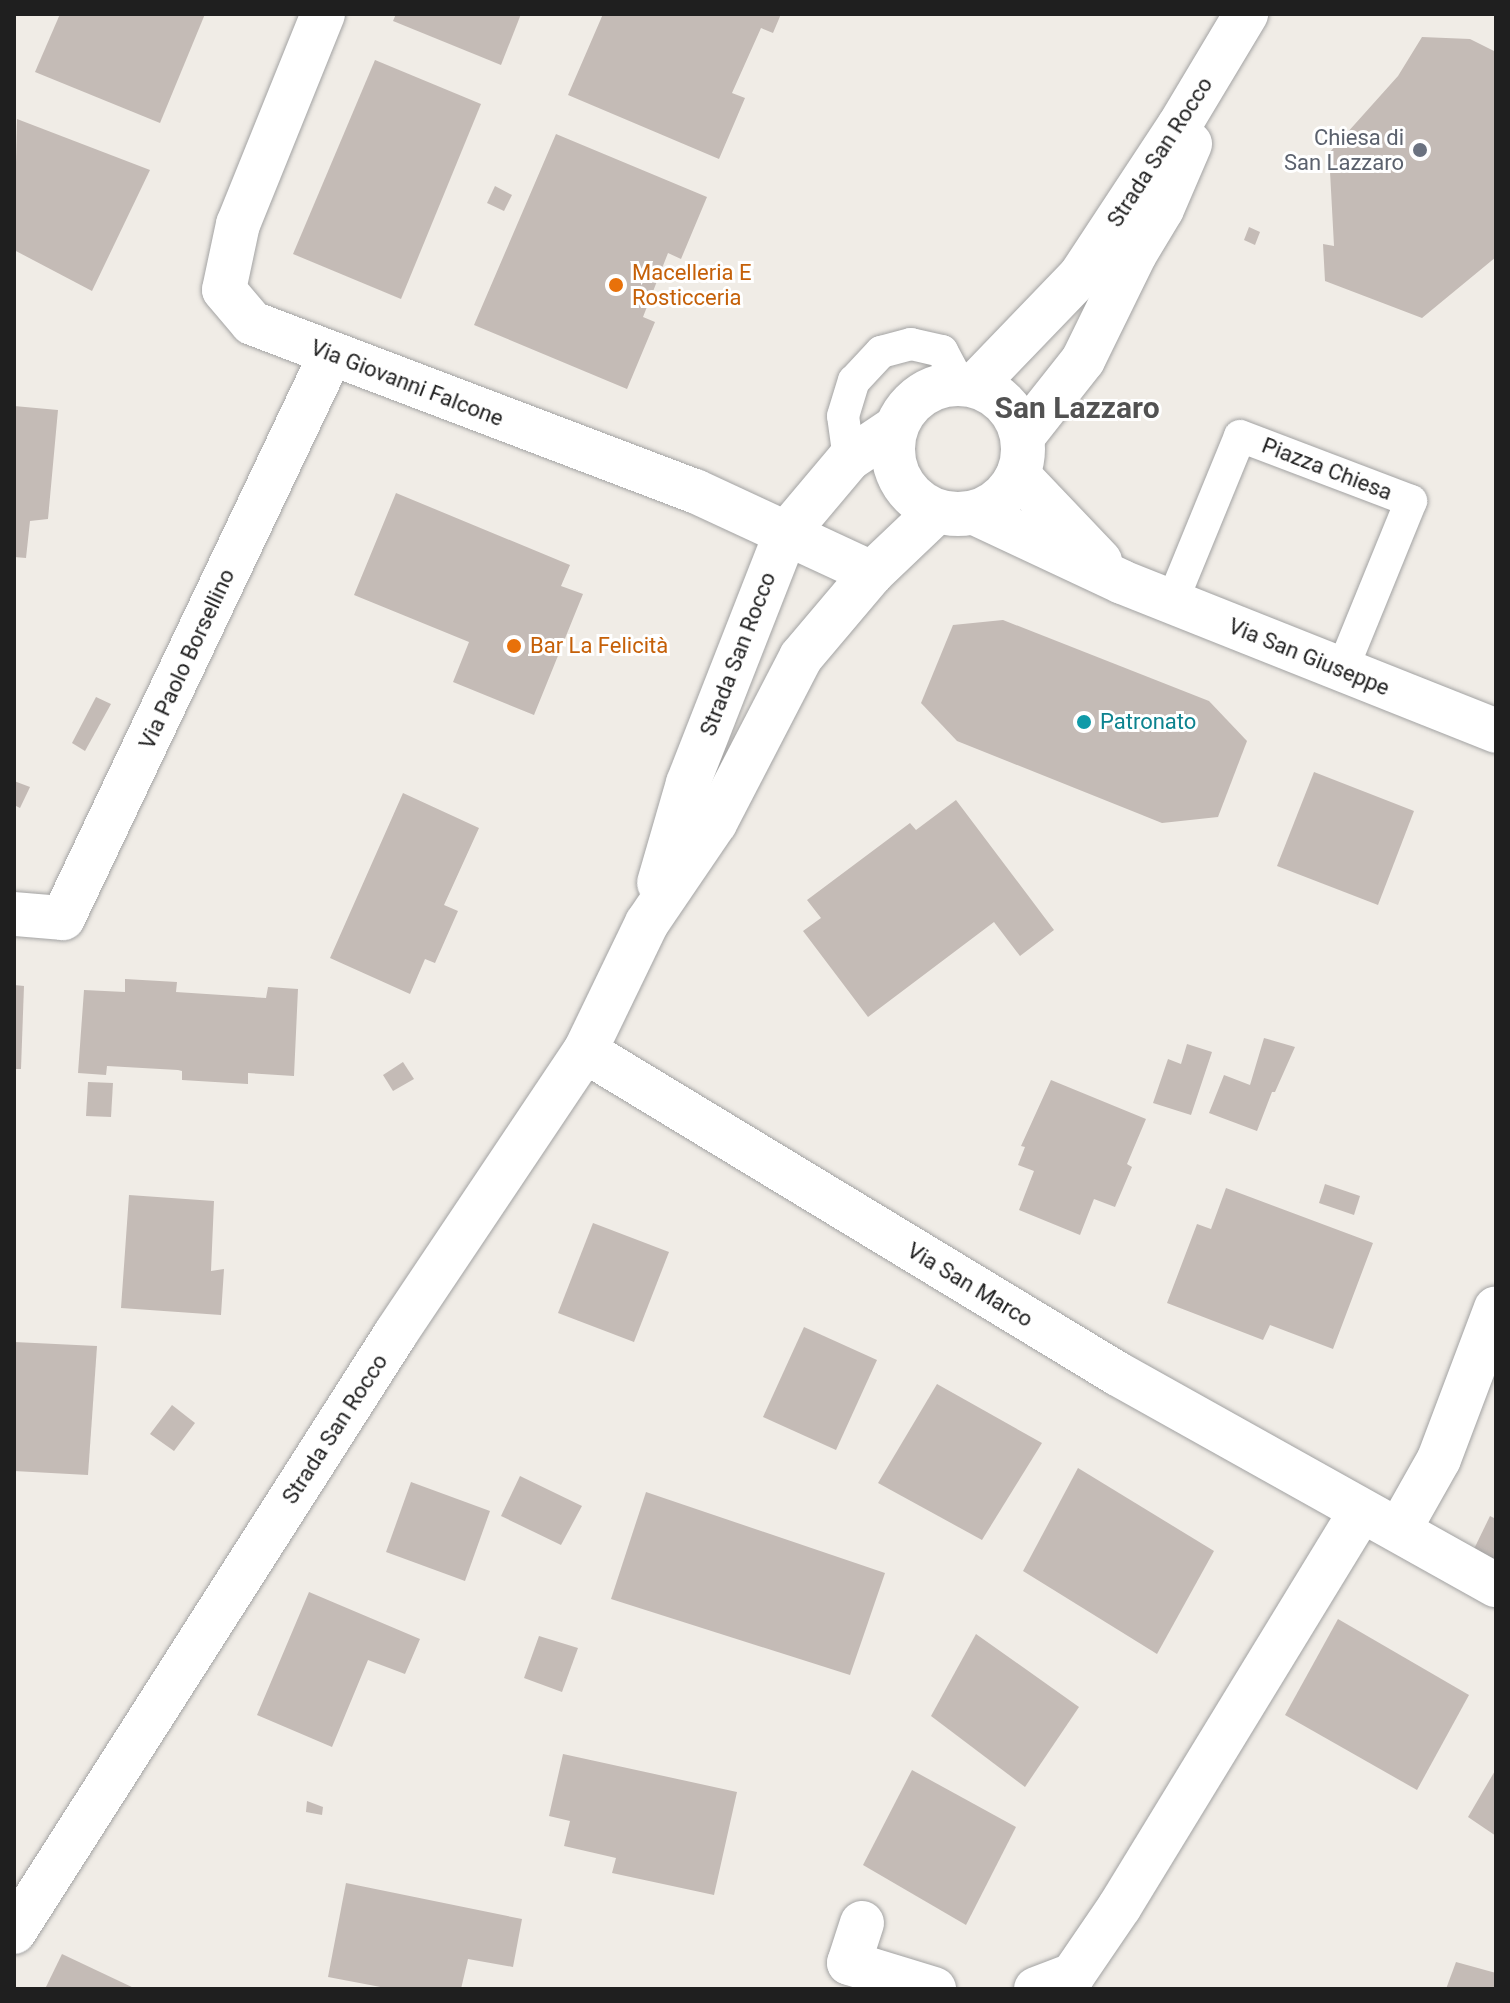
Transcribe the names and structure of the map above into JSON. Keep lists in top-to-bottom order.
{
  "streets": {
    "street": [
      "Strada San Rocco",
      "Via Giovanni Falcone",
      "Via San Giuseppe",
      "Via Paolo Borsellino",
      "Via San Marco"
    ],
    "lane": ["Piazza Chiesa"]
  },
  "crossings": [
    ["Strada San Rocco", "Via Giovanni Falcone"],
    ["Strada San Rocco", "Via San Giuseppe"],
    ["Strada San Rocco", "Via San Marco"],
    ["Via Giovanni Falcone", "Via Paolo Borsellino"],
    ["Piazza Chiesa", "Via San Giuseppe"]
  ],
  "districts": ["San Lazzaro"],
  "places": [
    "Chiesa di San Lazzaro",
    "Macelleria E Rosticceria",
    "Bar La Felicità",
    "Patronato"
  ]
}
